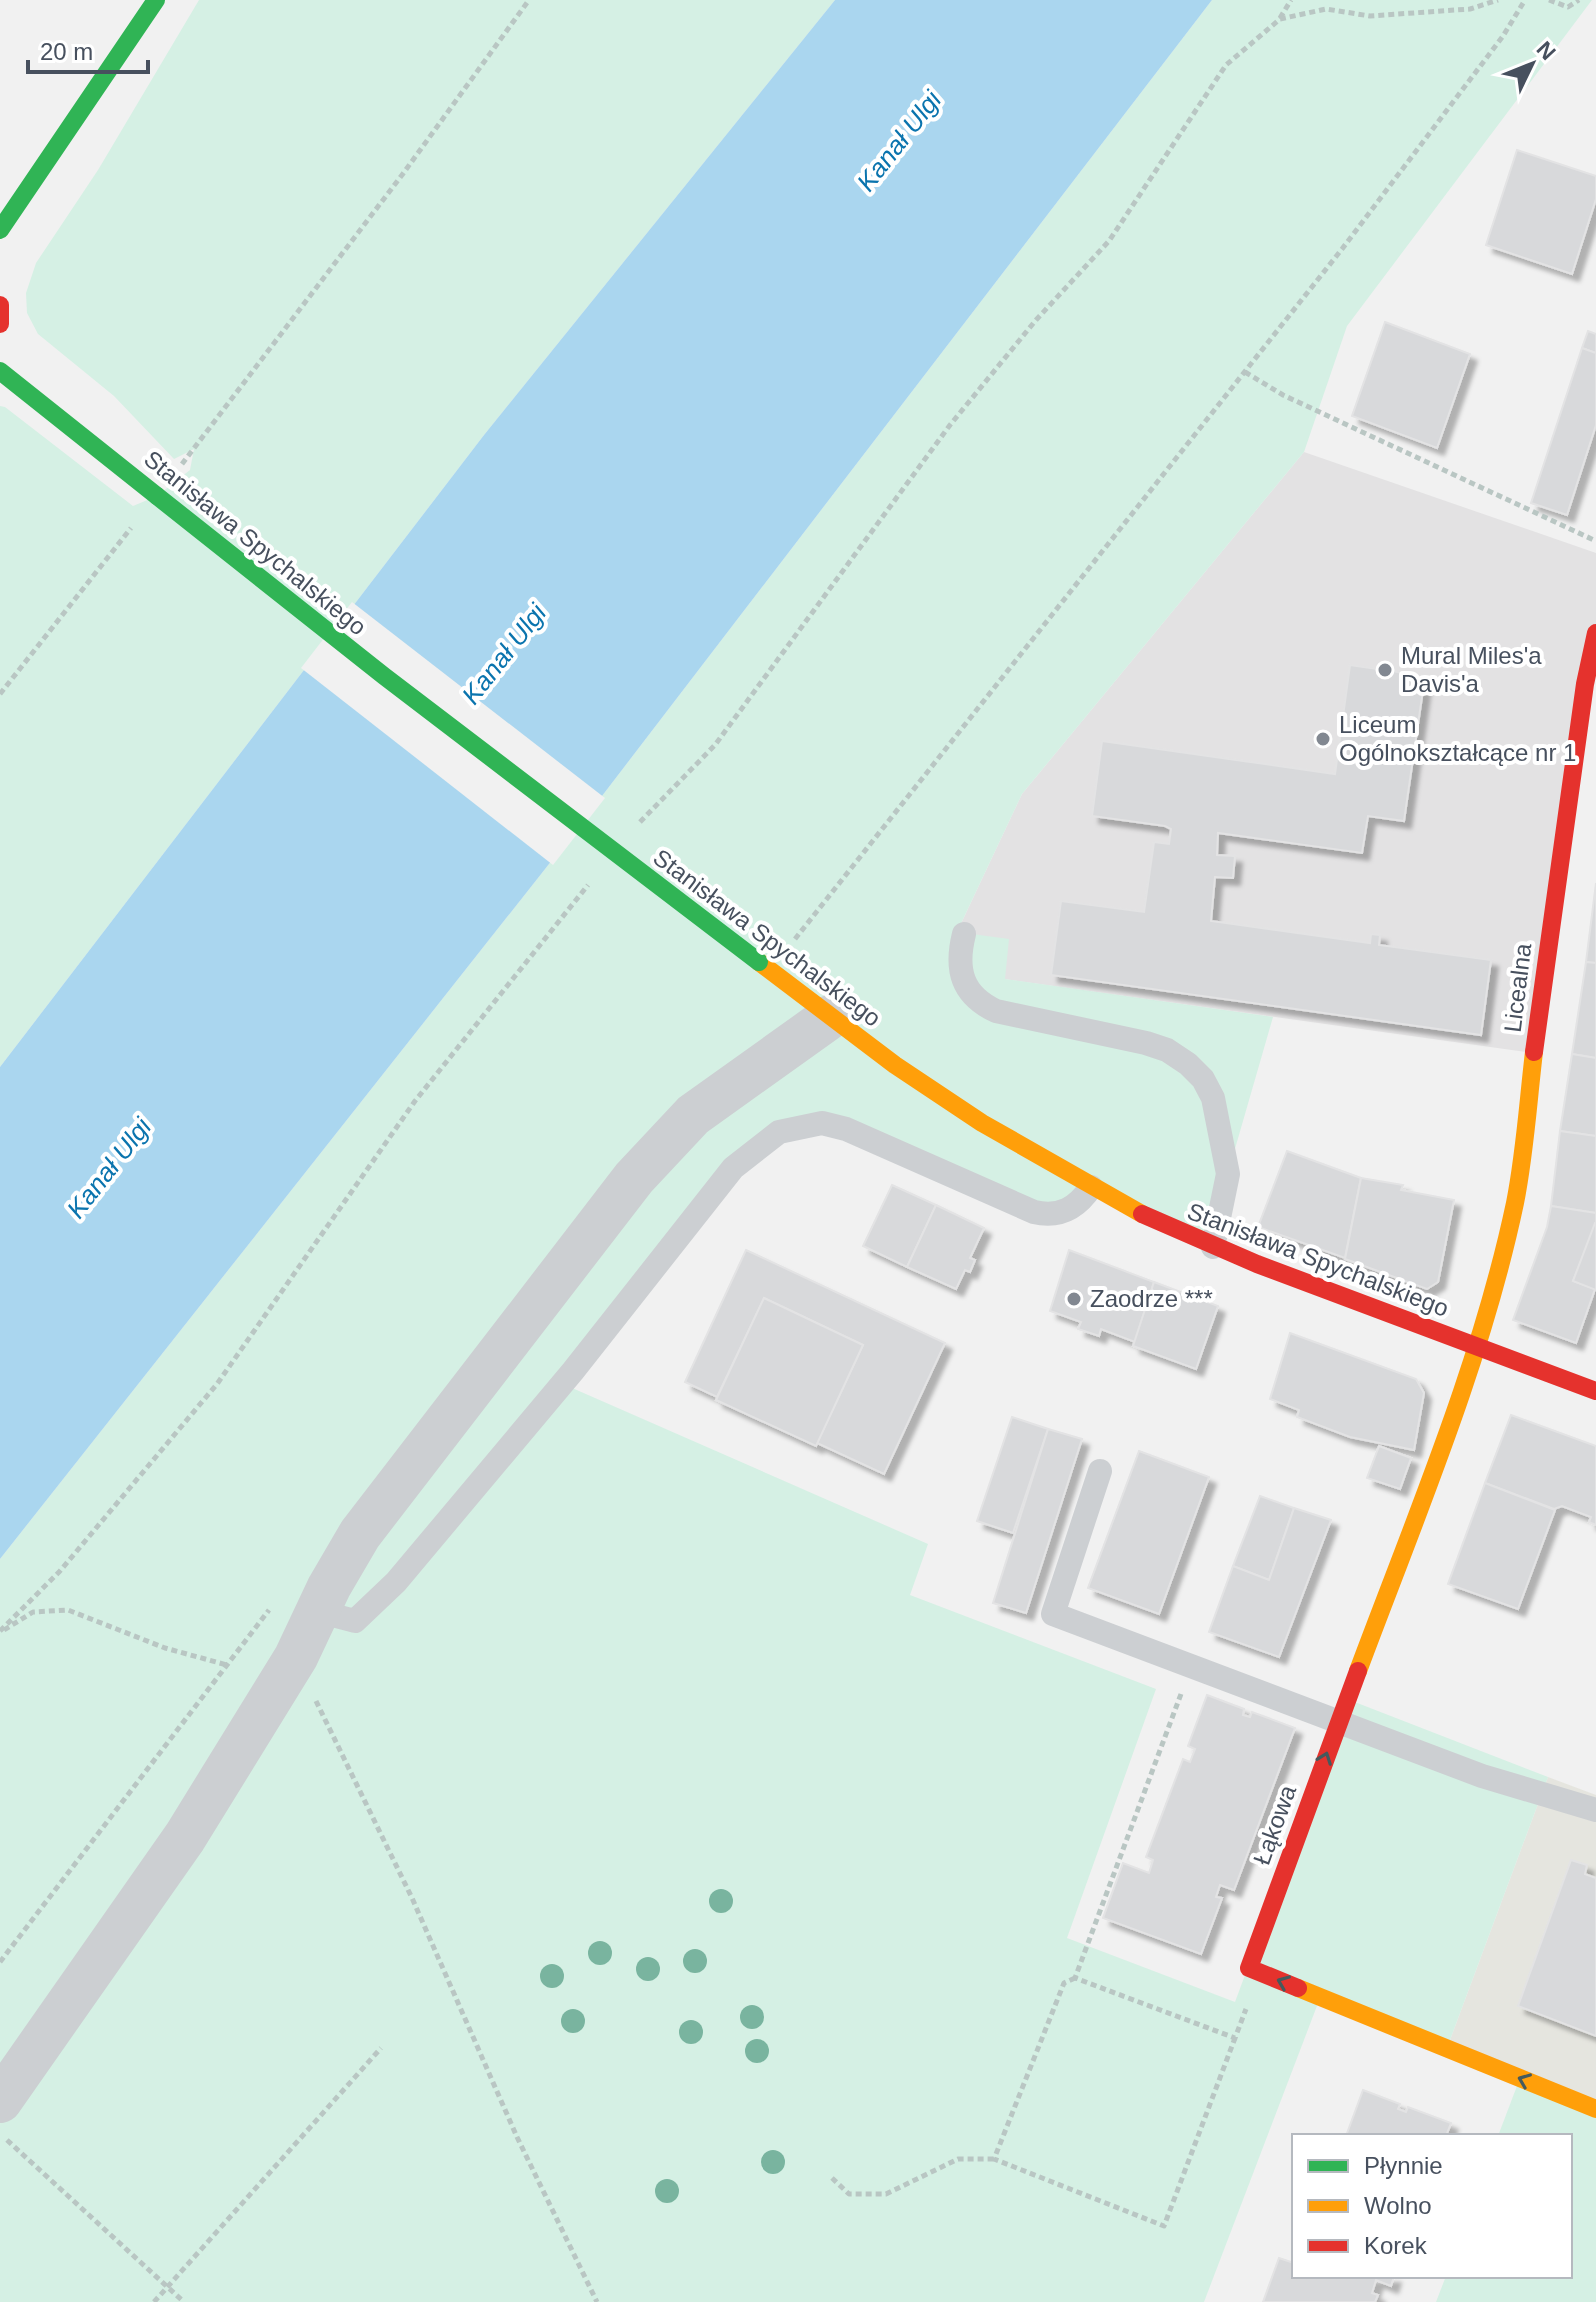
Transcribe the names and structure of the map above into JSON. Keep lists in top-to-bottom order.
{
  "streets": {
    "street": ["Stanisława Spychalskiego", "Licealna", "Łąkowa"]
  },
  "crossings": [
    ["Stanisława Spychalskiego", "Licealna"],
    ["Stanisława Spychalskiego", "Łąkowa"],
    ["Licealna", "Łąkowa"]
  ],
  "one_way": ["Łąkowa"],
  "water": ["Kanał Ulgi"],
  "places": ["Mural Miles'a Davis'a", "Liceum Ogólnokształcące nr 1", "Zaodrze ***"],
  "legend": ["Płynnie", "Wolno", "Korek"],
  "scale_bar": "20 m",
  "north": "top right"
}
